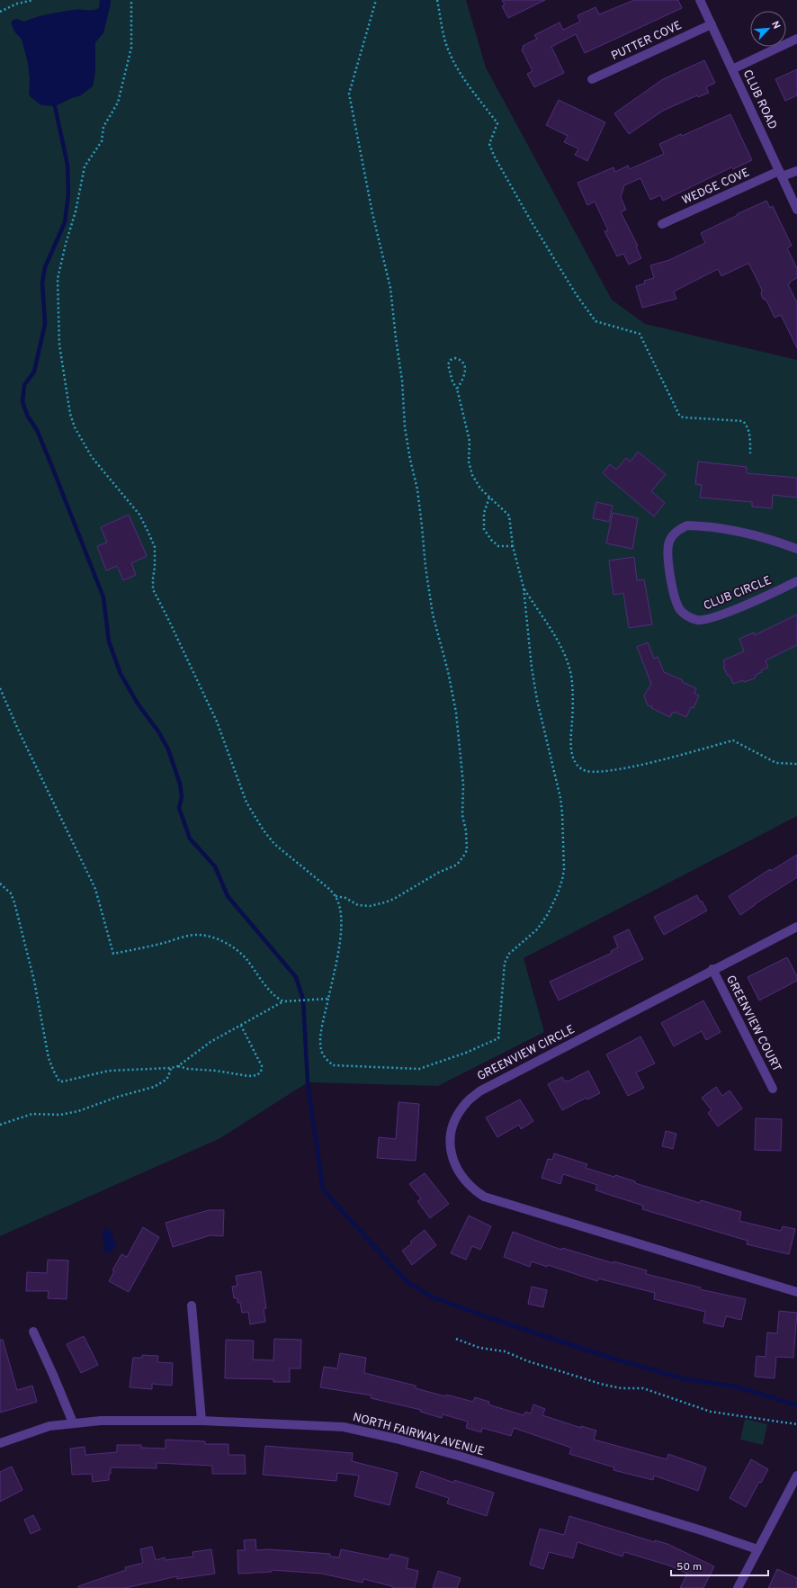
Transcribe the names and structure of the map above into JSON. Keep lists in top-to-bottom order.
{
  "streets": {
    "street": [
      "PUTTER COVE",
      "CLUB ROAD",
      "WEDGE COVE",
      "CLUB CIRCLE",
      "GREENVIEW COURT",
      "GREENVIEW CIRCLE",
      "NORTH FAIRWAY AVENUE"
    ]
  },
  "crossings": [
    ["PUTTER COVE", "CLUB ROAD"],
    ["CLUB ROAD", "WEDGE COVE"],
    ["GREENVIEW COURT", "GREENVIEW CIRCLE"]
  ],
  "scale_bar": "50 m",
  "north": "top right"
}
